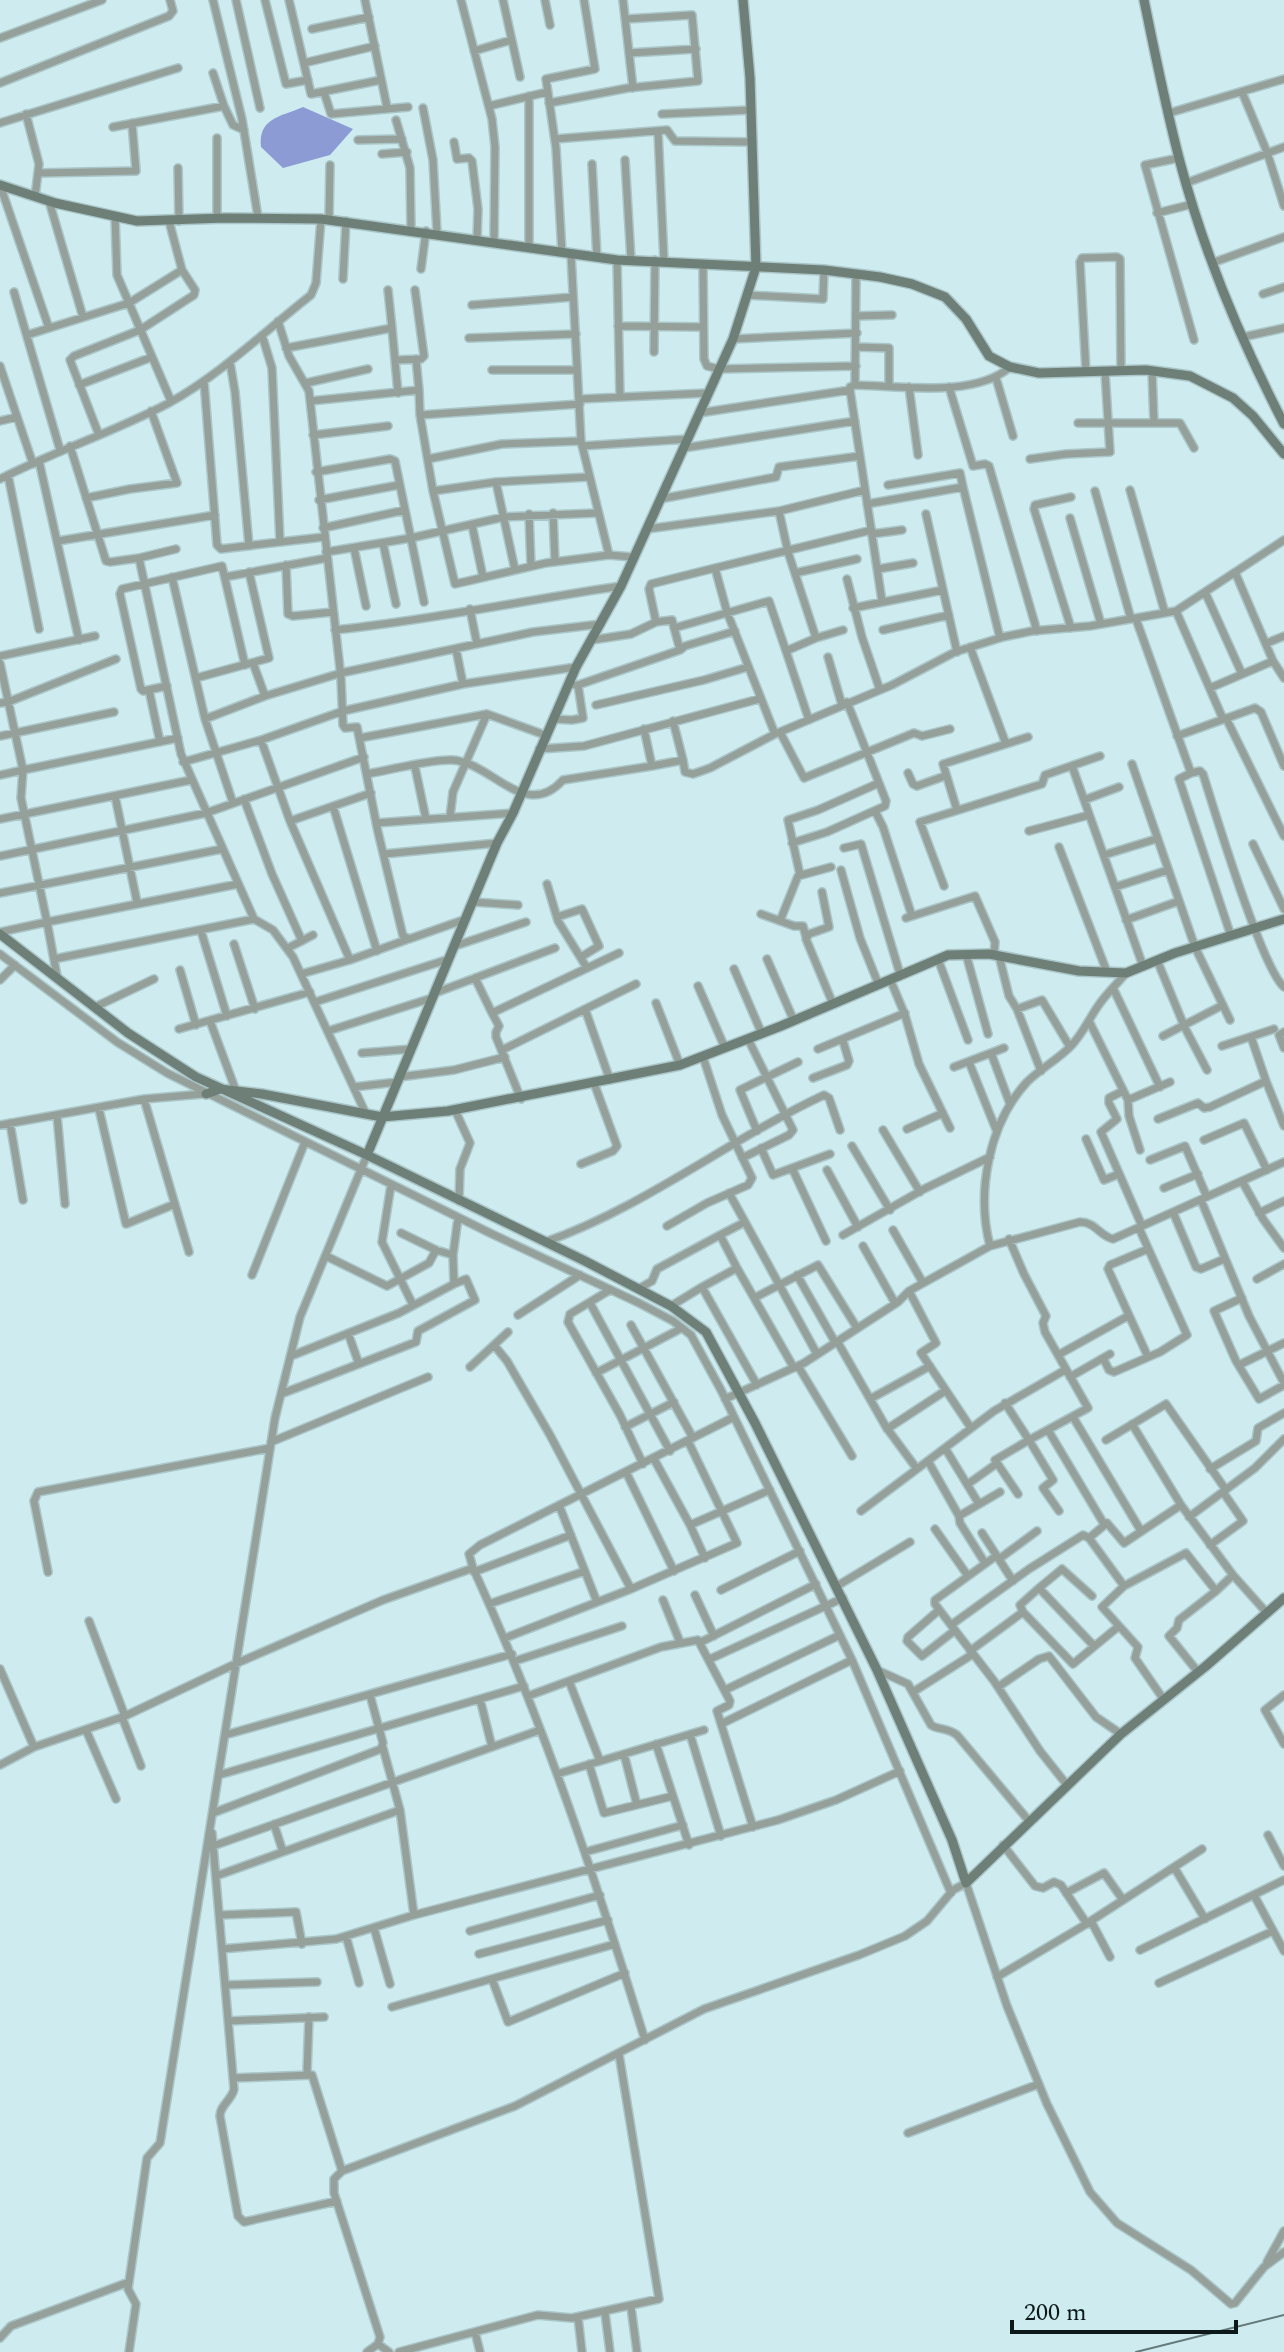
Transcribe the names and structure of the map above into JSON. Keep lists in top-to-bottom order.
{
  "scale_bar": "200 m"
}
